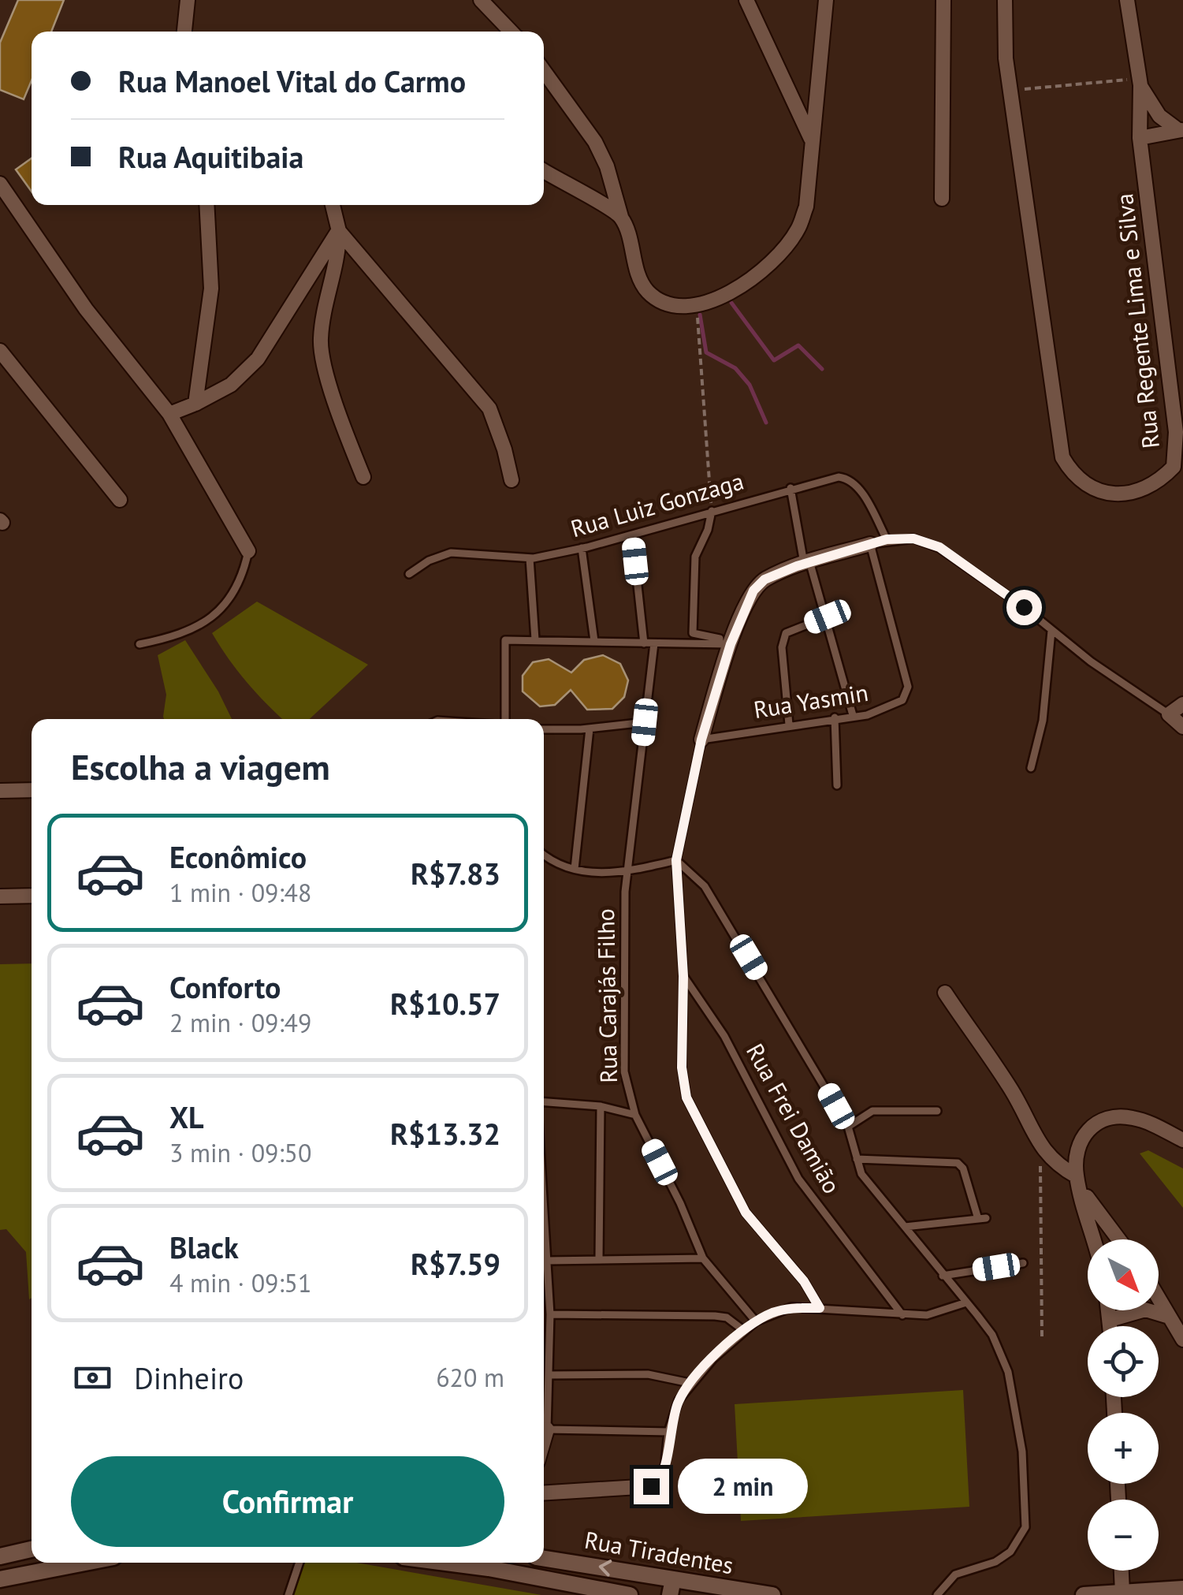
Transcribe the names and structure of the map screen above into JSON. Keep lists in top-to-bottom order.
{
  "streets": {
    "street": ["Rua Regente Lima e Silva", "Rua Tiradentes"],
    "lane": [
      "Rua Luiz Gonzaga",
      "Rua Yasmin",
      "Rua Carajás Filho",
      "Rua Frei Damião"
    ]
  },
  "north": "bottom right",
  "page": {
    "banner": ["Rua Manoel Vital do Carmo", "Rua Aquitibaia"],
    "heading": "Escolha a viagem",
    "list": [
      {
        "name": "Econômico",
        "note": "1 min · 09:48",
        "value": "R$7.83"
      },
      {
        "name": "Conforto",
        "note": "2 min · 09:49",
        "value": "R$10.57"
      },
      {
        "name": "XL",
        "note": "3 min · 09:50",
        "value": "R$13.32"
      },
      {
        "name": "Black",
        "note": "4 min · 09:51",
        "value": "R$7.59"
      }
    ],
    "map_buttons": ["+", "−"],
    "pay": ["Dinheiro", "620 m"],
    "buttons": "Confirmar",
    "bubble": "2 min"
  }
}
